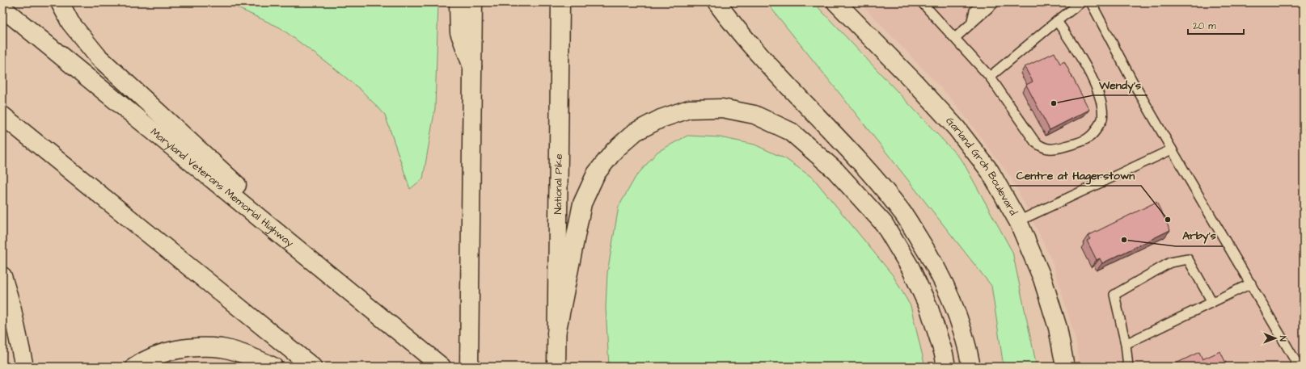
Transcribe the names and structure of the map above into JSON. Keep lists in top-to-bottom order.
{
  "streets": {
    "main road": ["Garland Groh Boulevard", "National Pike", "Maryland Veterans Memorial Highway"]
  },
  "places": ["Wendy's", "Centre at Hagerstown", "Arby's"],
  "scale_bar": "20 m",
  "north": "right"
}
